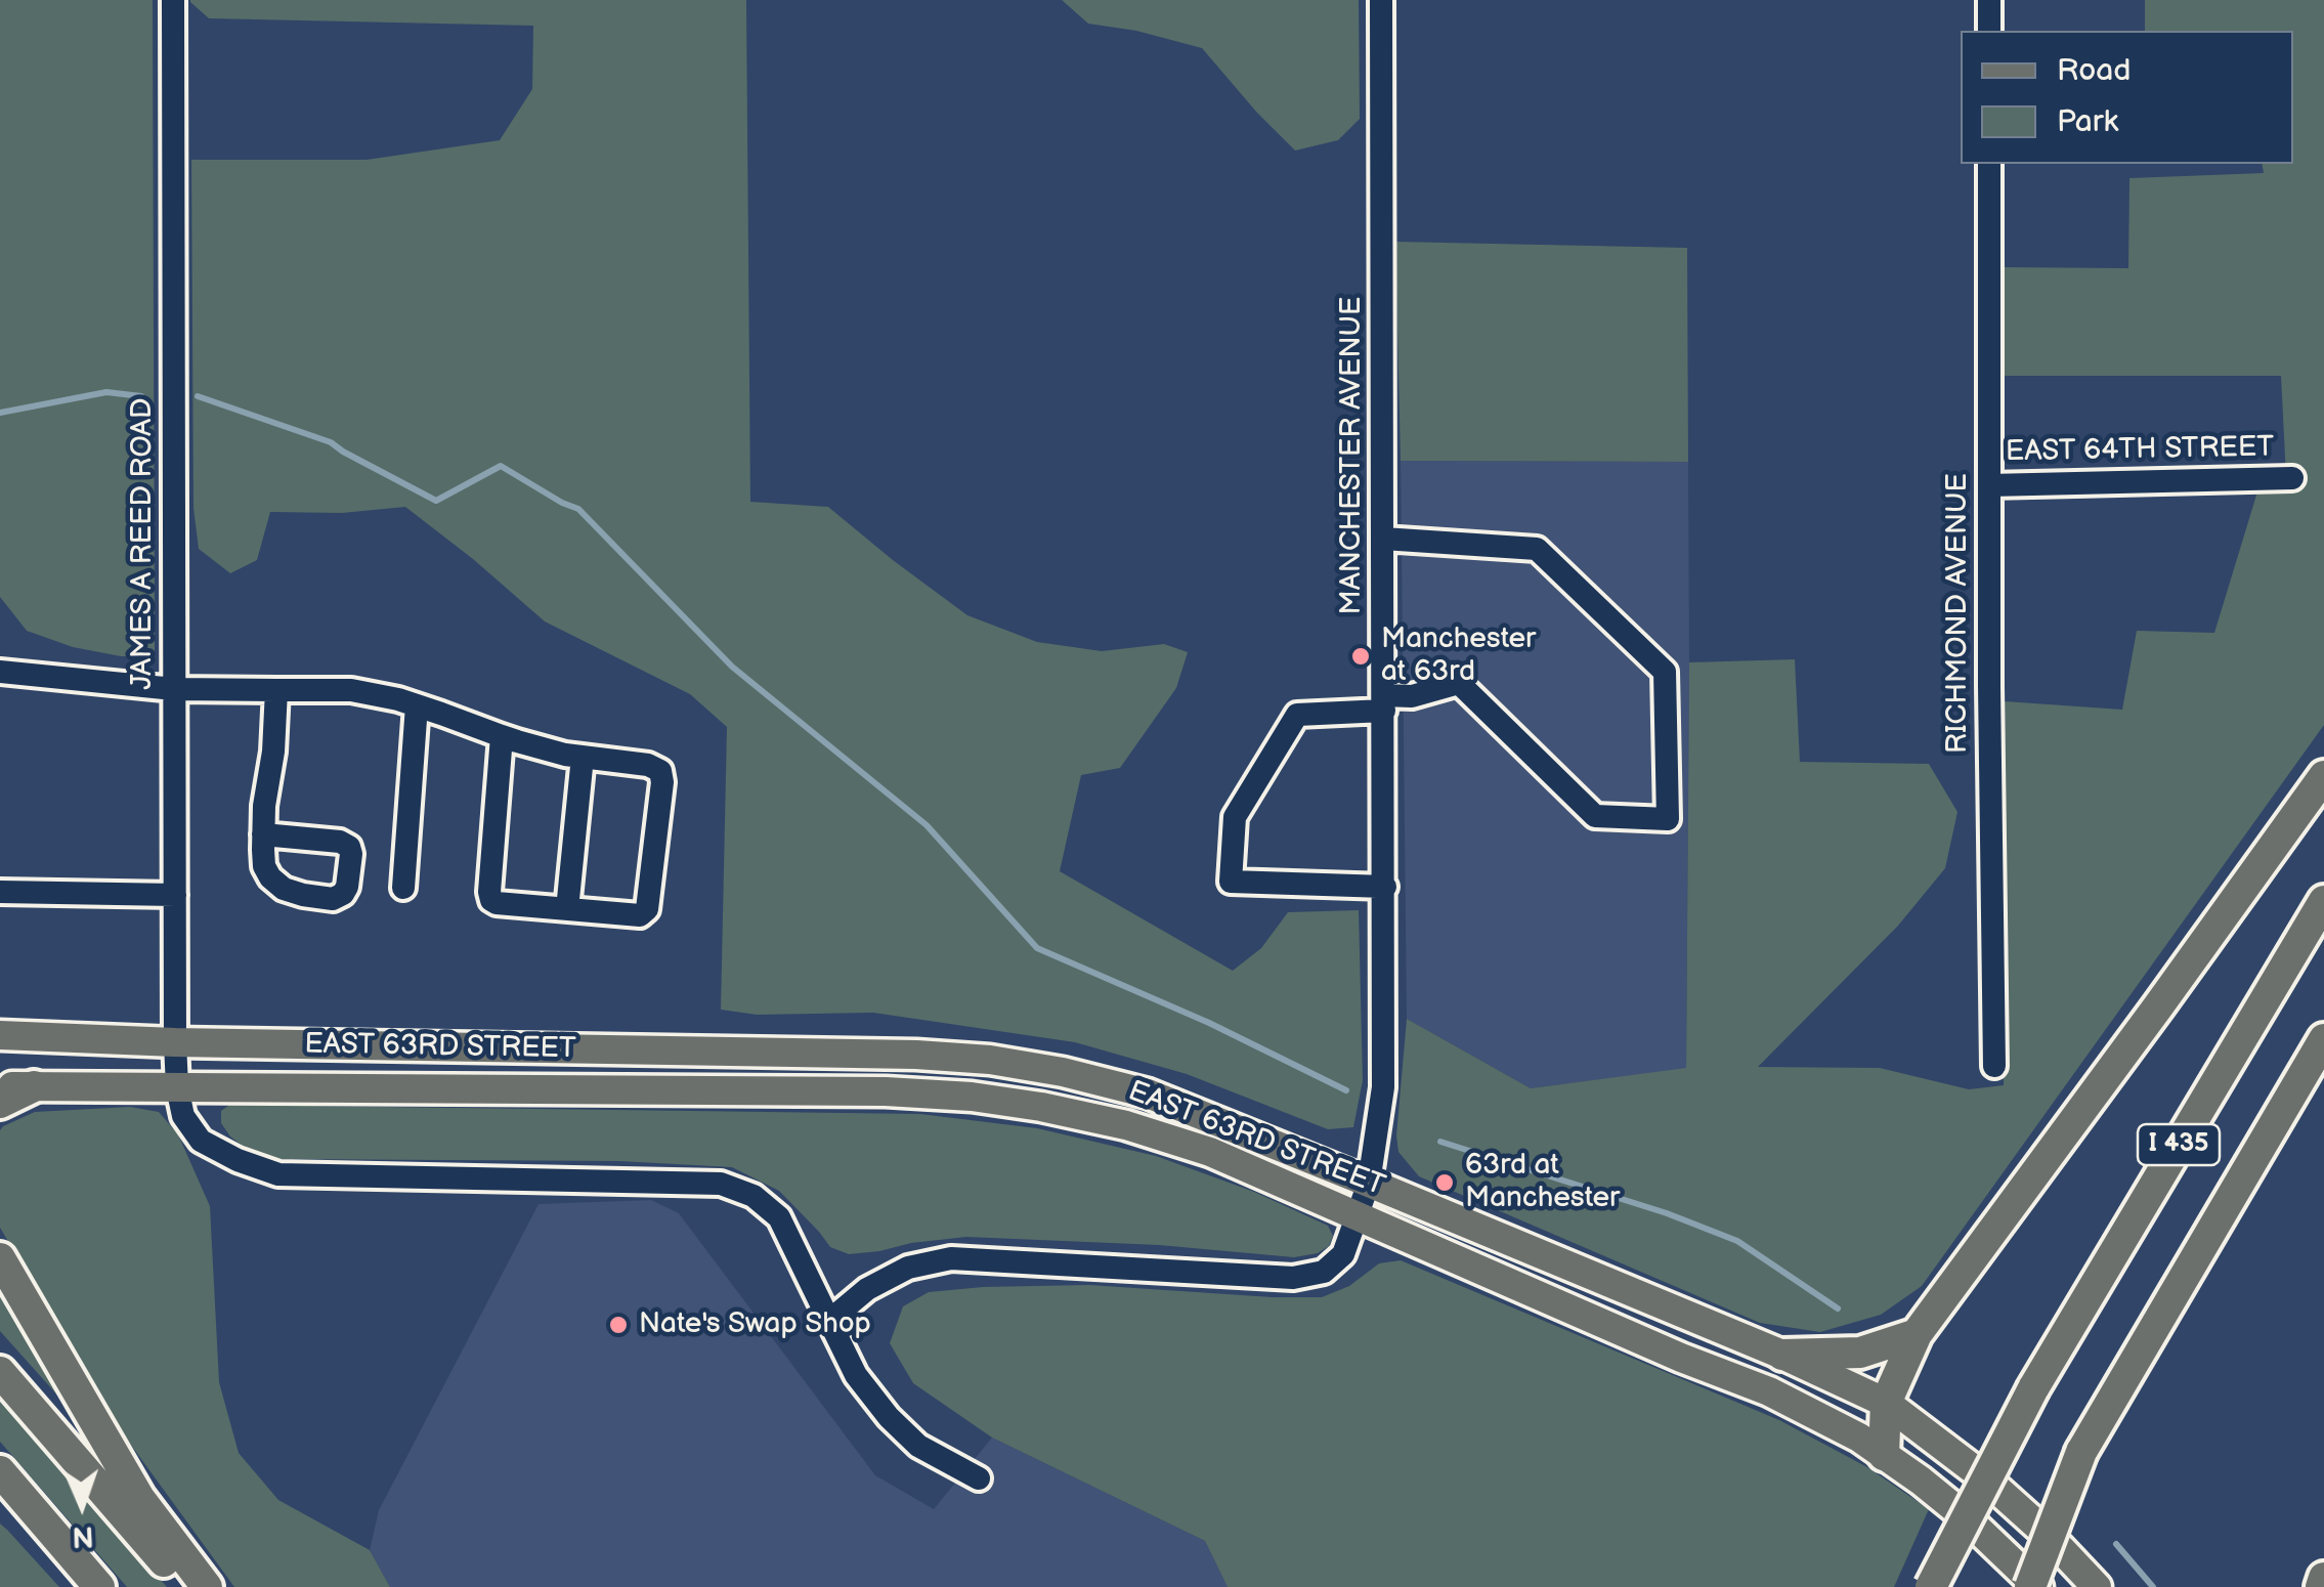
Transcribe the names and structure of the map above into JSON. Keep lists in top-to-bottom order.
{
  "streets": {
    "highway": ["I 435"],
    "main road": ["EAST 63RD STREET"],
    "street": [
      "EAST 64TH STREET",
      "MANCHESTER AVENUE",
      "JAMES A REED ROAD",
      "RICHMOND AVENUE"
    ]
  },
  "crossings": [
    ["EAST 64TH STREET", "RICHMOND AVENUE"],
    ["MANCHESTER AVENUE", "JAMES A REED ROAD"],
    ["MANCHESTER AVENUE", "EAST 63RD STREET"],
    ["JAMES A REED ROAD", "EAST 63RD STREET"],
    ["EAST 63RD STREET", "I 435"]
  ],
  "places": ["Manchester at 63rd", "63rd at Manchester", "Nate's Swap Shop"],
  "legend": ["Road", "Park"],
  "north": "bottom"
}
